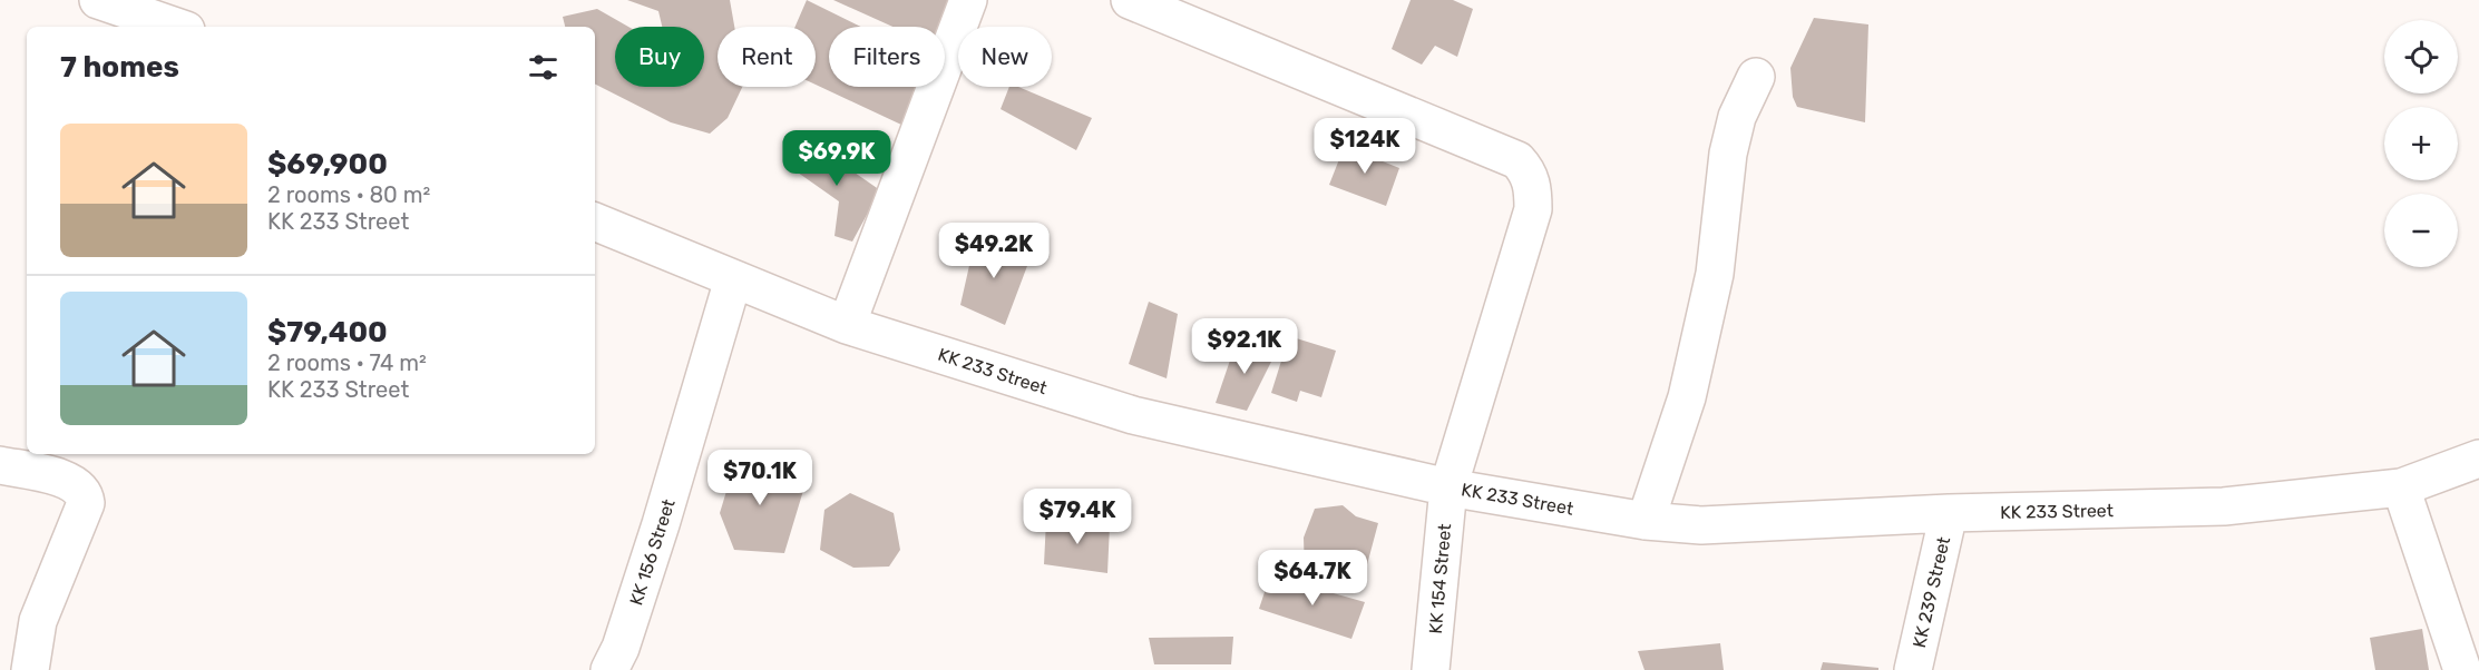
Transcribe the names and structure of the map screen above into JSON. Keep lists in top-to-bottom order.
{
  "streets": {
    "street": [
      "KK 233 Street",
      "KK 156 Street",
      "KK 154 Street",
      "KK 239 Street"
    ]
  },
  "crossings": [
    ["KK 233 Street", "KK 156 Street"],
    ["KK 233 Street", "KK 154 Street"],
    ["KK 233 Street", "KK 239 Street"]
  ],
  "page": {
    "map_buttons": ["+", "−"],
    "chip": [
      "Buy",
      "Rent",
      "Filters",
      "New"
    ],
    "heading": "7 homes",
    "list": [
      {
        "name": "$69,900",
        "note": "2 rooms · 80 m² · KK 233 Street"
      },
      {
        "name": "$79,400",
        "note": "2 rooms · 74 m² · KK 233 Street"
      }
    ],
    "price": [
      "$124K",
      "$69.9K",
      "$49.2K",
      "$92.1K",
      "$70.1K",
      "$79.4K",
      "$64.7K"
    ]
  }
}
